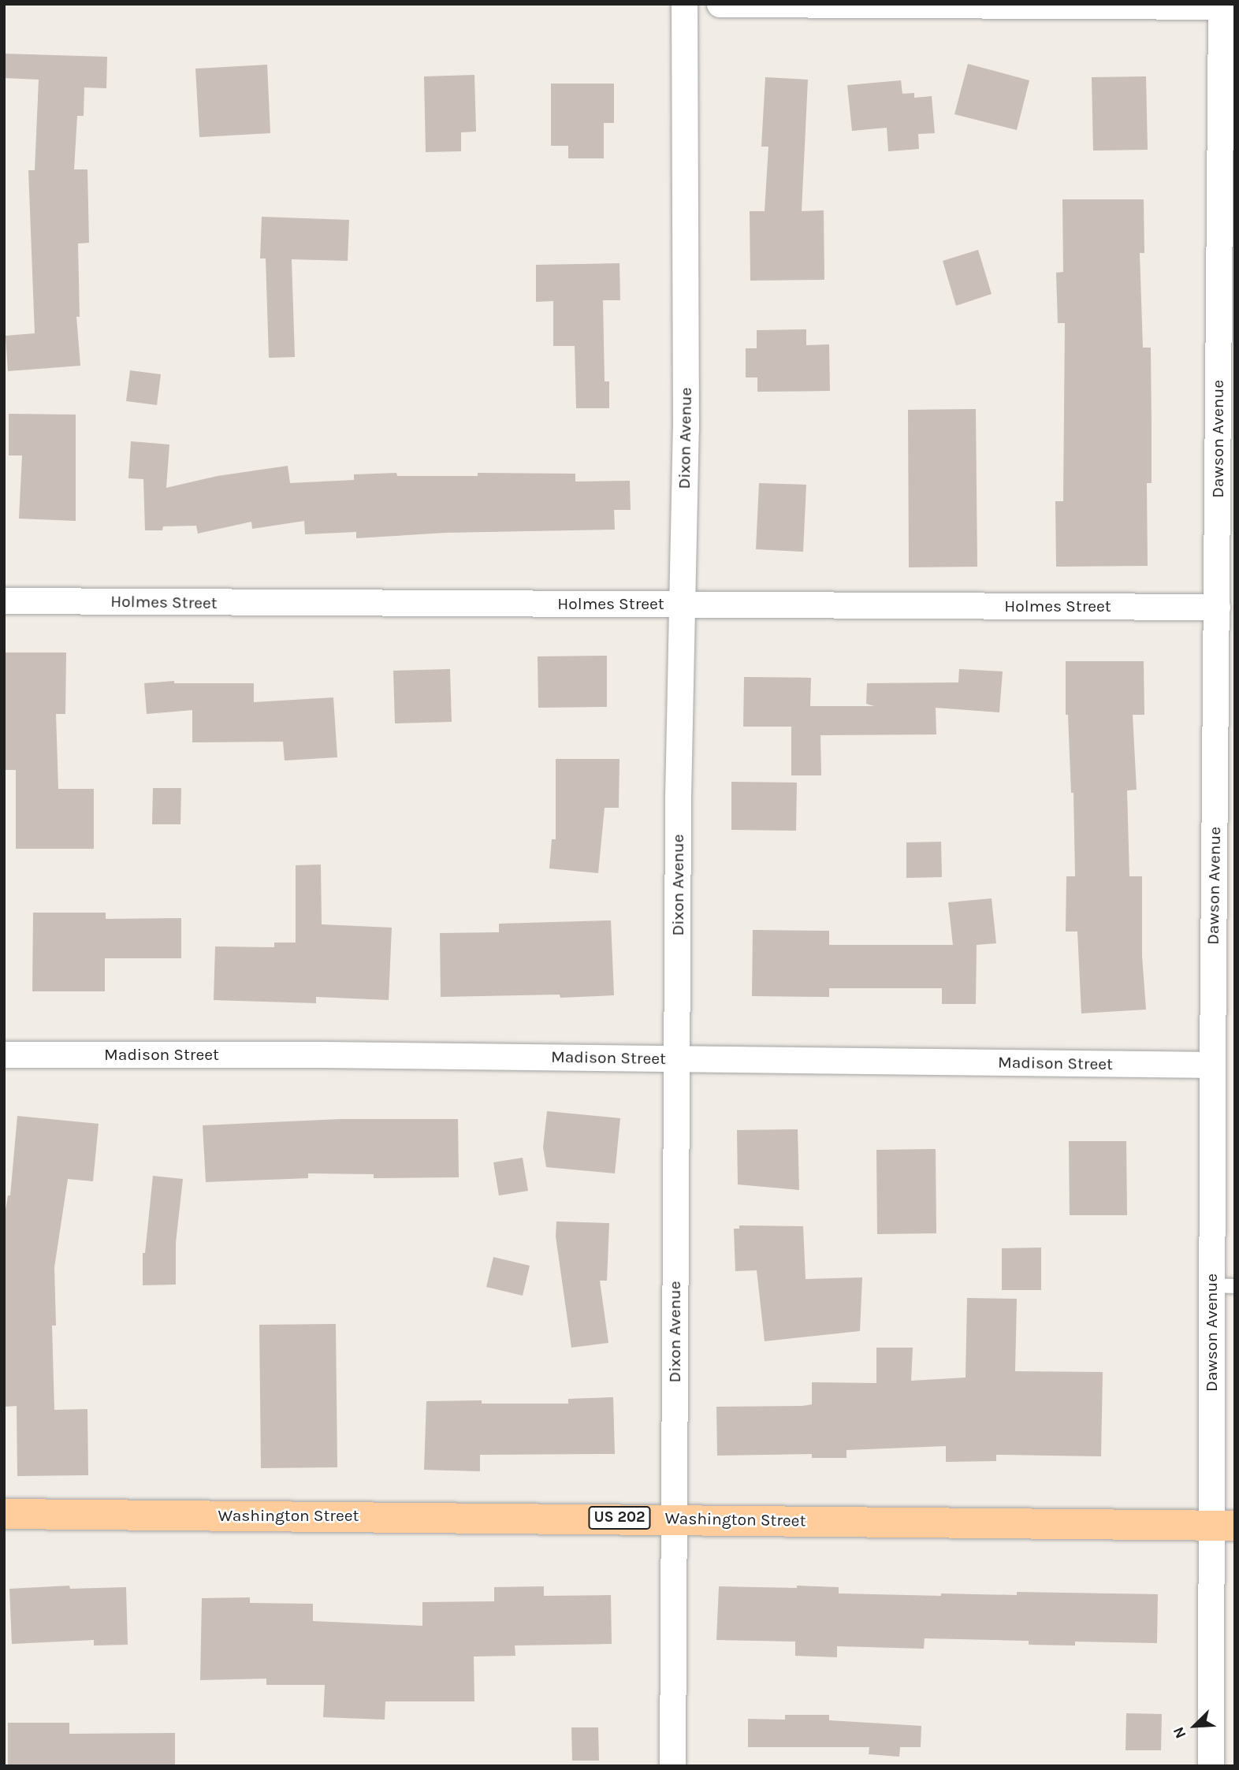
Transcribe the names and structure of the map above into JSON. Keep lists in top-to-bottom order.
{
  "streets": {
    "main road": ["Washington Street", "US 202"],
    "street": [
      "Dixon Avenue",
      "Dawson Avenue",
      "Holmes Street",
      "Madison Street"
    ]
  },
  "crossings": [
    ["Dixon Avenue", "Holmes Street"],
    ["Dixon Avenue", "Madison Street"],
    ["Dixon Avenue", "Washington Street"],
    ["Dawson Avenue", "Holmes Street"],
    ["Dawson Avenue", "Madison Street"],
    ["Dawson Avenue", "Washington Street"]
  ],
  "north": "bottom left"
}
